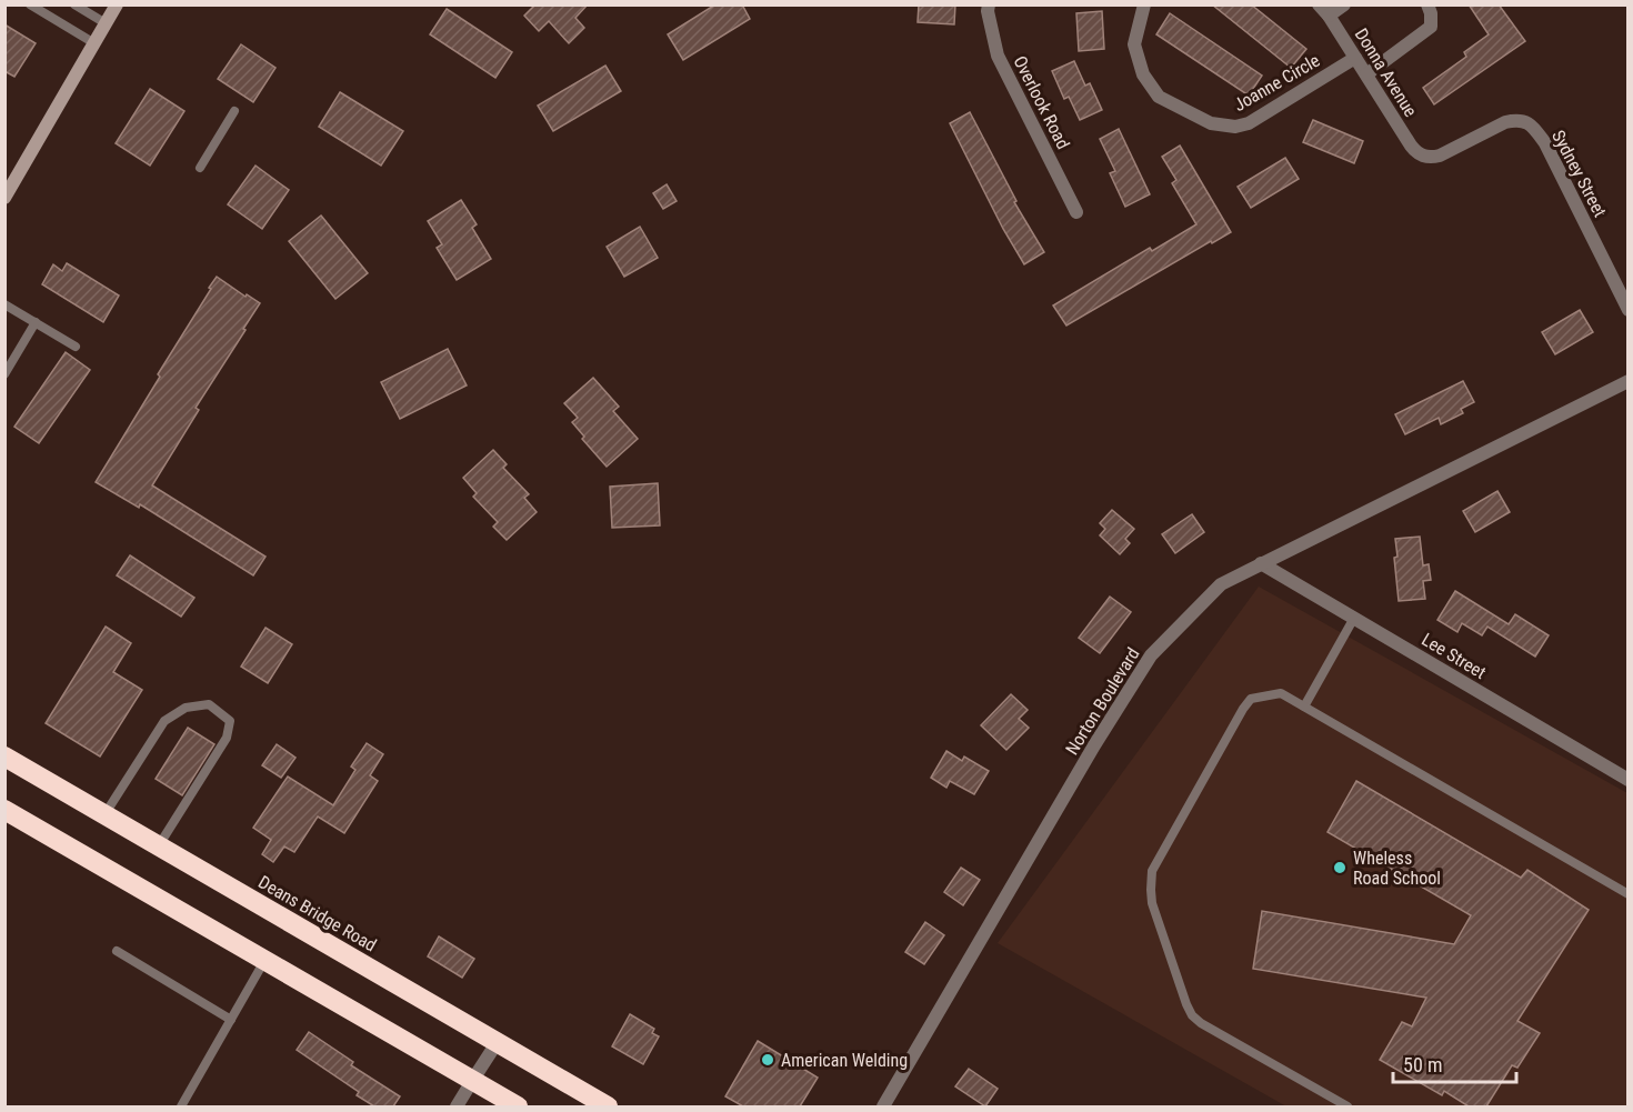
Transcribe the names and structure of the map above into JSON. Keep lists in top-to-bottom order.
{
  "streets": {
    "highway": ["Deans Bridge Road"],
    "street": [
      "Donna Avenue",
      "Joanne Circle",
      "Overlook Road",
      "Sydney Street",
      "Lee Street",
      "Norton Boulevard"
    ]
  },
  "crossings": [
    ["Donna Avenue", "Joanne Circle"],
    ["Donna Avenue", "Sydney Street"],
    ["Lee Street", "Norton Boulevard"]
  ],
  "places": ["Wheless Road School", "American Welding"],
  "scale_bar": "50 m"
}
